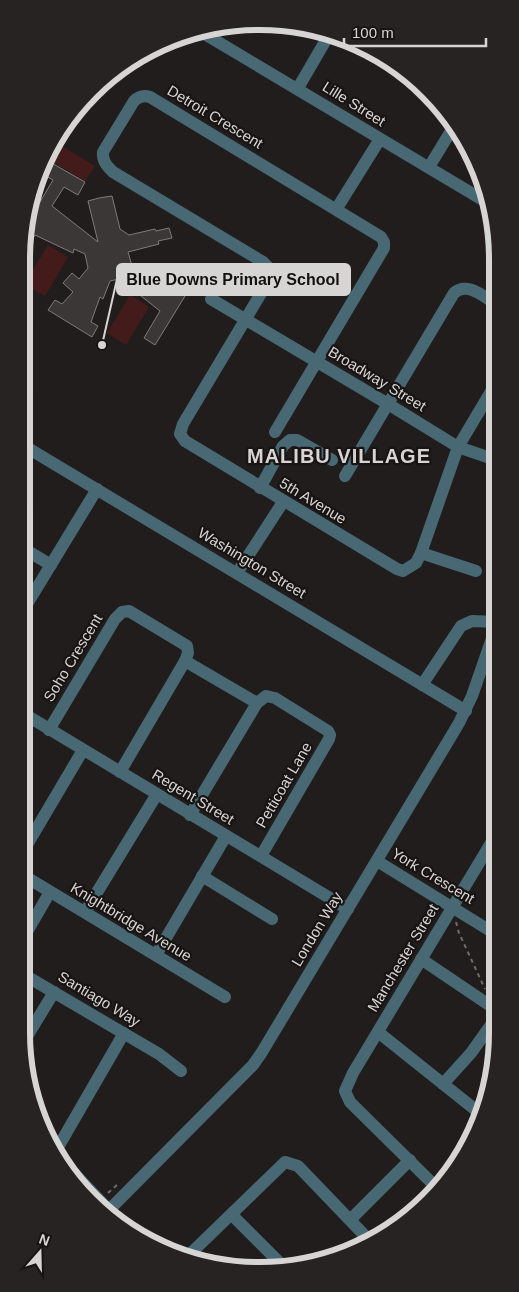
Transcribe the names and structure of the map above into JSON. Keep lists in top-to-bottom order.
{
  "streets": {
    "street": [
      "Lille Street",
      "Detroit Crescent",
      "Broadway Street",
      "5th Avenue",
      "Washington Street",
      "Soho Crescent",
      "Petticoat Lane",
      "Regent Street",
      "York Crescent",
      "Knightbridge Avenue",
      "London Way",
      "Manchester Street",
      "Santiago Way"
    ]
  },
  "crossings": [
    ["Detroit Crescent", "Broadway Street"],
    ["Detroit Crescent", "5th Avenue"],
    ["Broadway Street", "5th Avenue"],
    ["Washington Street", "London Way"],
    ["Soho Crescent", "Regent Street"],
    ["Petticoat Lane", "Regent Street"],
    ["Regent Street", "London Way"],
    ["York Crescent", "London Way"],
    ["York Crescent", "Manchester Street"]
  ],
  "districts": ["MALIBU VILLAGE"],
  "places": ["Blue Downs Primary School"],
  "scale_bar": "100 m",
  "north": "top"
}
